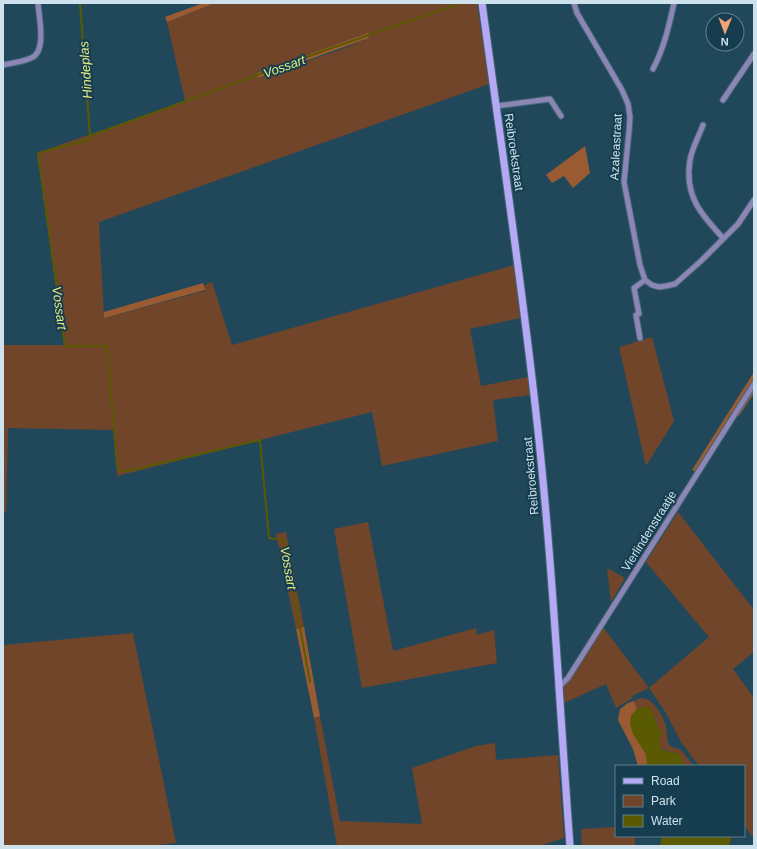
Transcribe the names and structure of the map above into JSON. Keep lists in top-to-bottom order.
{
  "streets": {
    "street": ["Azaleastraat", "Reibroekstraat", "Vierlindenstraatje"]
  },
  "crossings": [
    ["Reibroekstraat", "Vierlindenstraatje"]
  ],
  "water": ["Vossart", "Hindeplas"],
  "legend": ["Road", "Park", "Water"],
  "north": "bottom"
}
